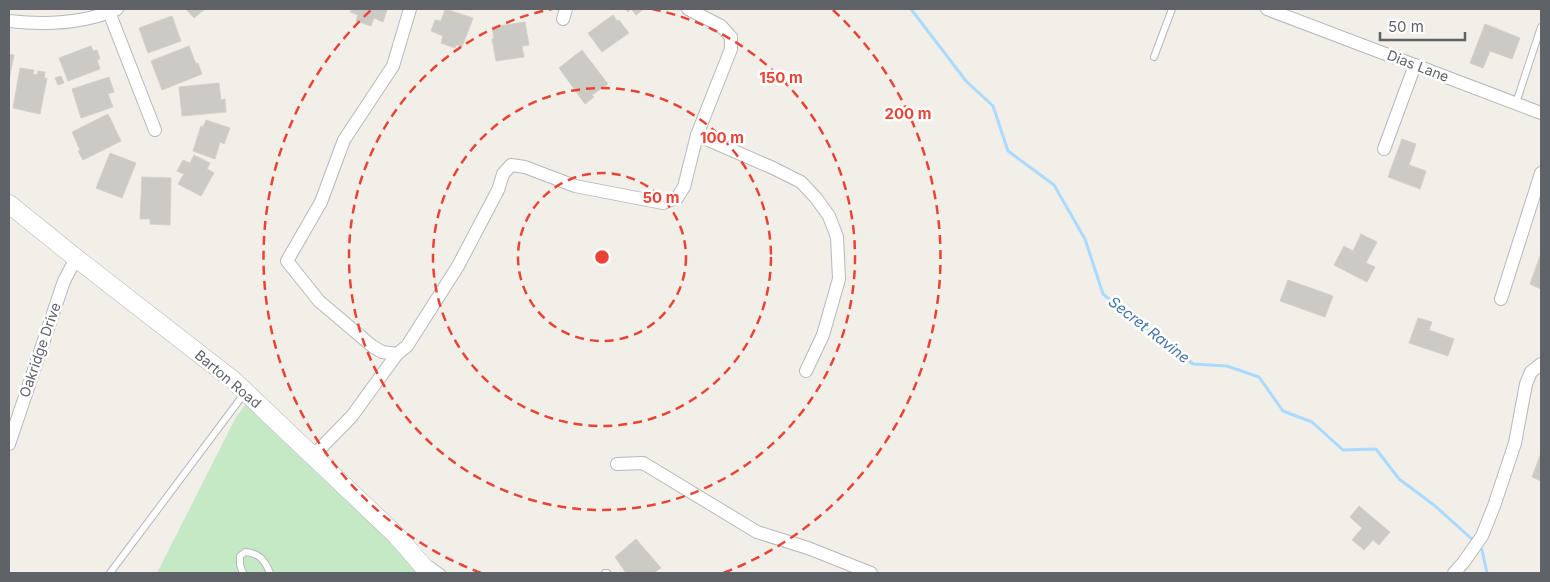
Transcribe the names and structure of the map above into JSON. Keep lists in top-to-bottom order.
{
  "streets": {
    "street": ["Dias Lane", "Oakridge Drive", "Barton Road"]
  },
  "crossings": [
    ["Oakridge Drive", "Barton Road"]
  ],
  "water": ["Secret Ravine"],
  "scale_bar": "50 m",
  "rings": [
    "150 m",
    "200 m",
    "100 m",
    "50 m"
  ]
}
